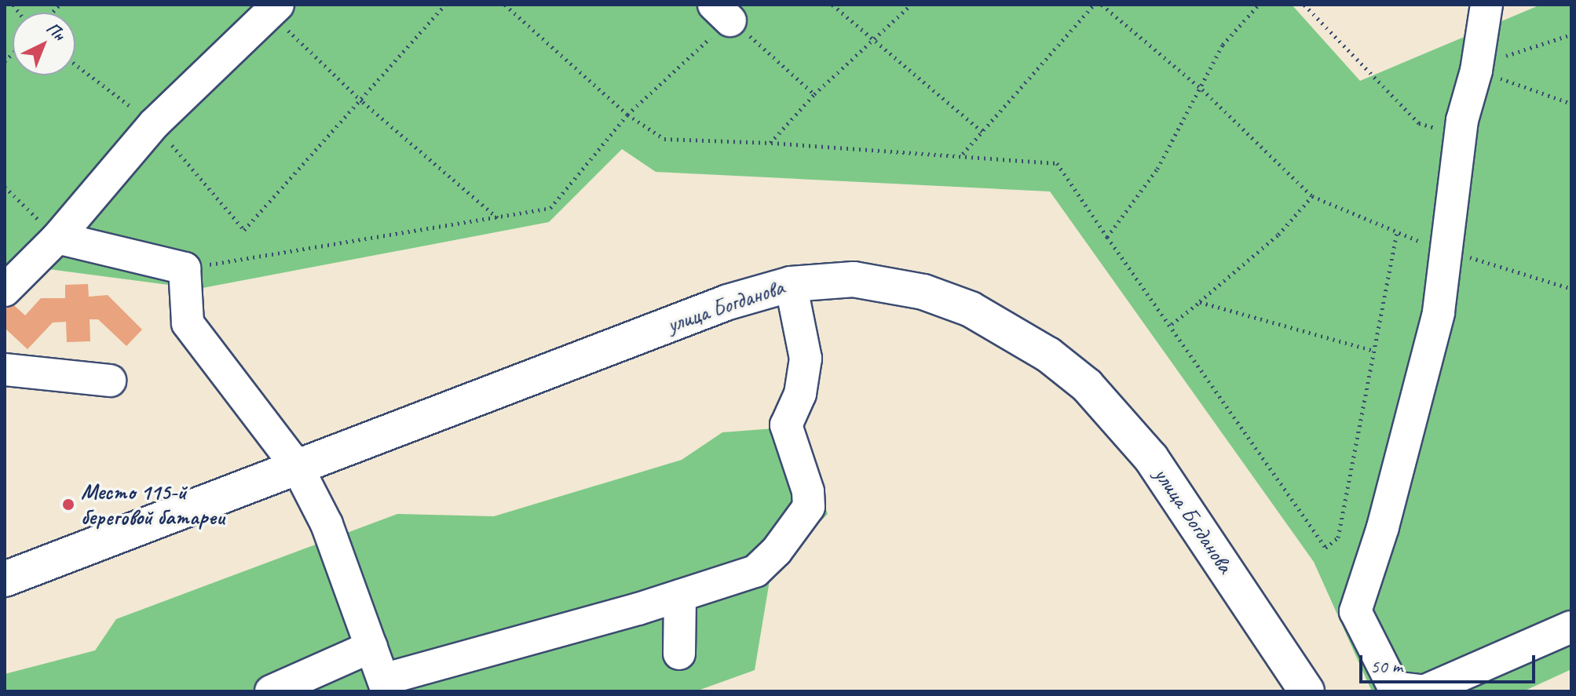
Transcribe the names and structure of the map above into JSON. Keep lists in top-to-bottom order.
{
  "streets": {
    "main road": ["улица Богданова"]
  },
  "places": ["Место 115-й береговой батареи"],
  "scale_bar": "50 m",
  "north": "top right"
}
